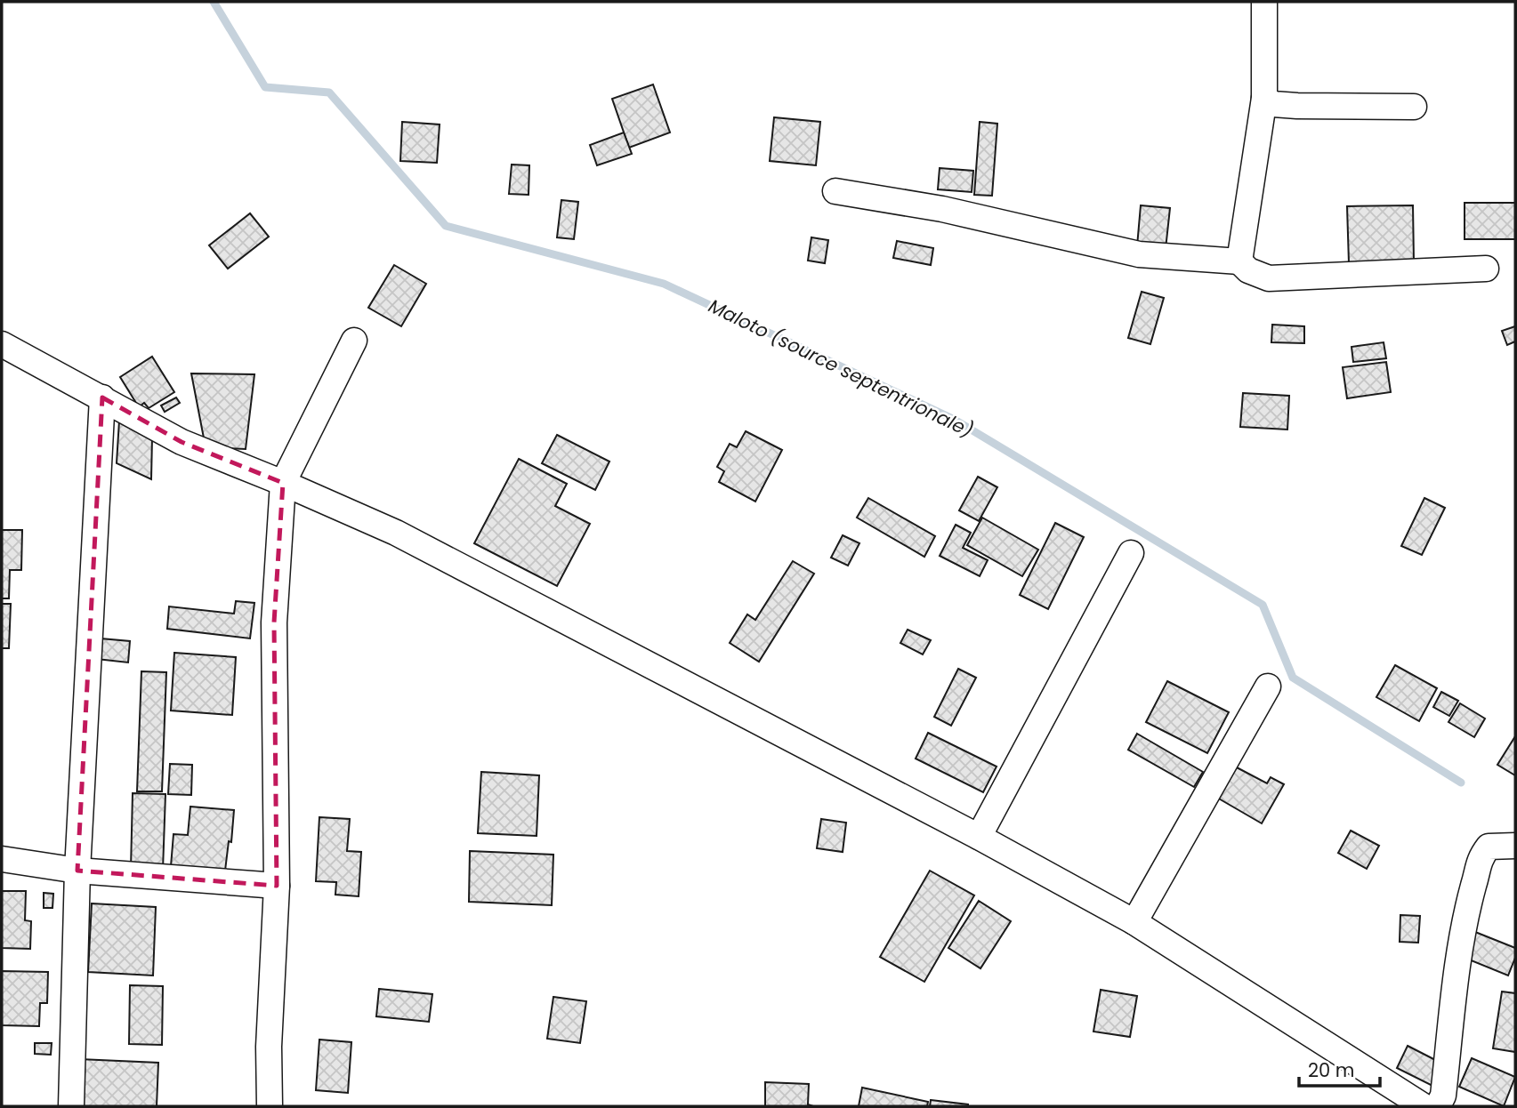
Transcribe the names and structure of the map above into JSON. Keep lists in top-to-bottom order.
{
  "water": ["Maloto (source septentrionale)"],
  "scale_bar": "20 m"
}
